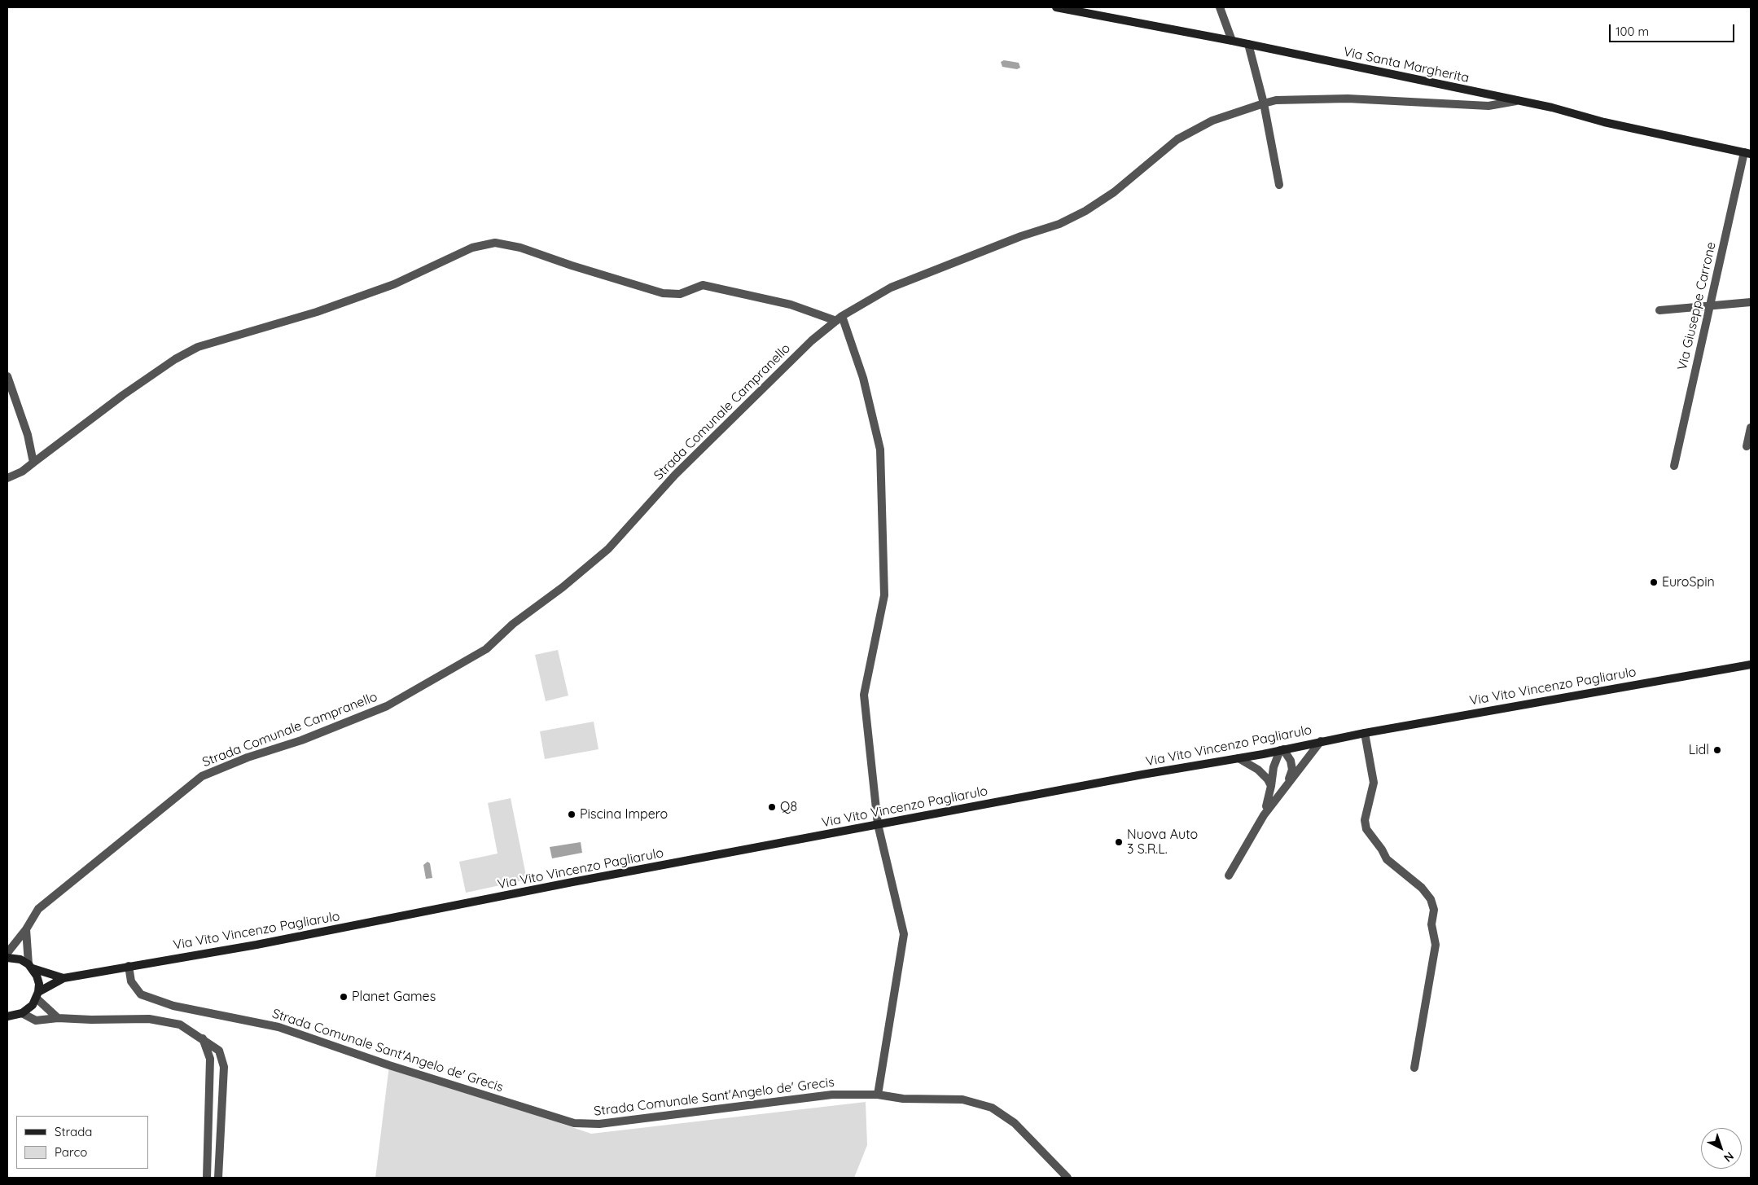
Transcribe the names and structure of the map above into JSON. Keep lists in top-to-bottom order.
{
  "streets": {
    "street": [
      "Via Santa Margherita",
      "Via Giuseppe Carrone",
      "Strada Comunale Campranello",
      "Via Vito Vincenzo Pagliarulo",
      "Strada Comunale Sant'Angelo de' Grecis"
    ]
  },
  "crossings": [
    ["Via Santa Margherita", "Via Giuseppe Carrone"],
    ["Via Santa Margherita", "Strada Comunale Campranello"],
    ["Via Vito Vincenzo Pagliarulo", "Strada Comunale Sant'Angelo de' Grecis"]
  ],
  "places": [
    "EuroSpin",
    "Lidl",
    "Q8",
    "Piscina Impero",
    "Nuova Auto 3 S.R.L.",
    "Planet Games"
  ],
  "legend": ["Strada", "Parco"],
  "scale_bar": "100 m",
  "north": "bottom right"
}
